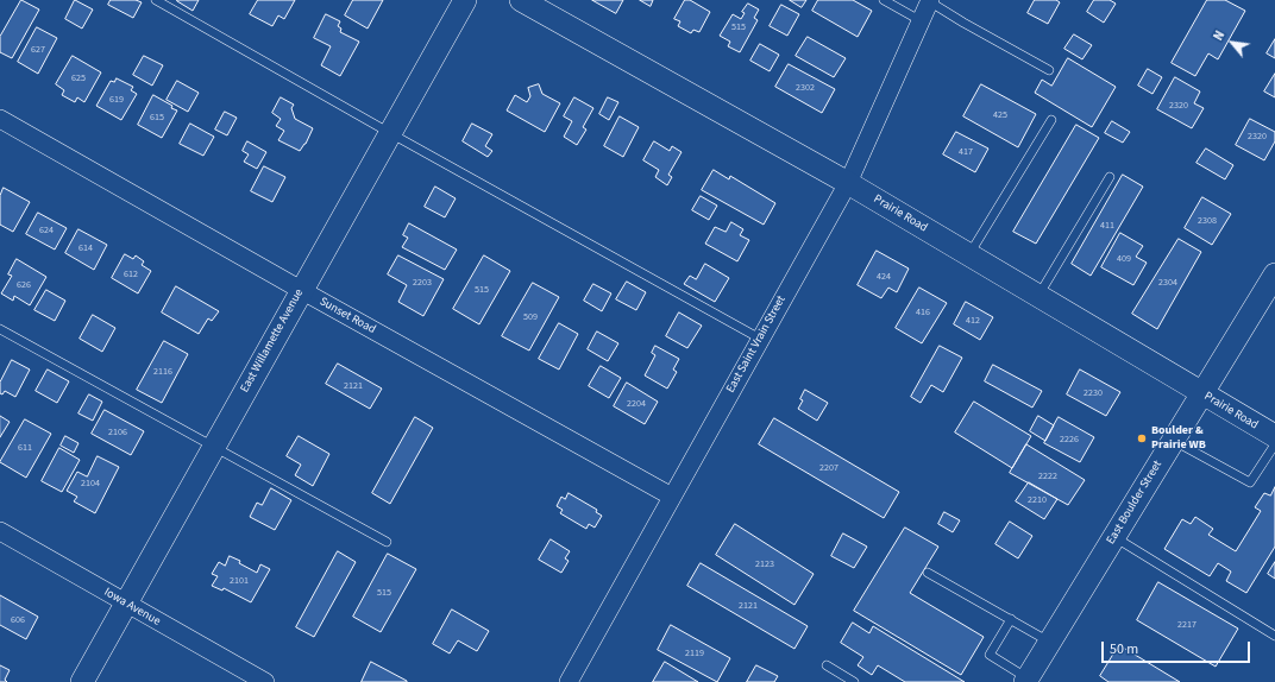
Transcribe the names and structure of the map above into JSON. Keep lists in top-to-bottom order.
{
  "streets": {
    "street": [
      "Prairie Road",
      "Sunset Road",
      "East Willamette Avenue",
      "East Saint Vrain Street",
      "East Boulder Street",
      "Iowa Avenue"
    ]
  },
  "crossings": [
    ["Prairie Road", "East Saint Vrain Street"],
    ["Prairie Road", "East Boulder Street"],
    ["Sunset Road", "East Willamette Avenue"],
    ["Sunset Road", "East Saint Vrain Street"],
    ["East Willamette Avenue", "Iowa Avenue"]
  ],
  "places": ["Boulder & Prairie WB"],
  "house_numbers": [
    "515",
    "627",
    "625",
    "2302",
    "619",
    "2320",
    "425",
    "615",
    "2320",
    "417",
    "2308",
    "411",
    "624",
    "614",
    "409",
    "612",
    "424",
    "2203",
    "2304",
    "626",
    "515",
    "416",
    "509",
    "412",
    "2116",
    "2121",
    "2230",
    "2204",
    "2106",
    "2226",
    "611",
    "2207",
    "2222",
    "2104",
    "2210",
    "2123",
    "2101",
    "515",
    "2121",
    "606",
    "2217",
    "2119"
  ],
  "scale_bar": "50 m",
  "north": "top left"
}
